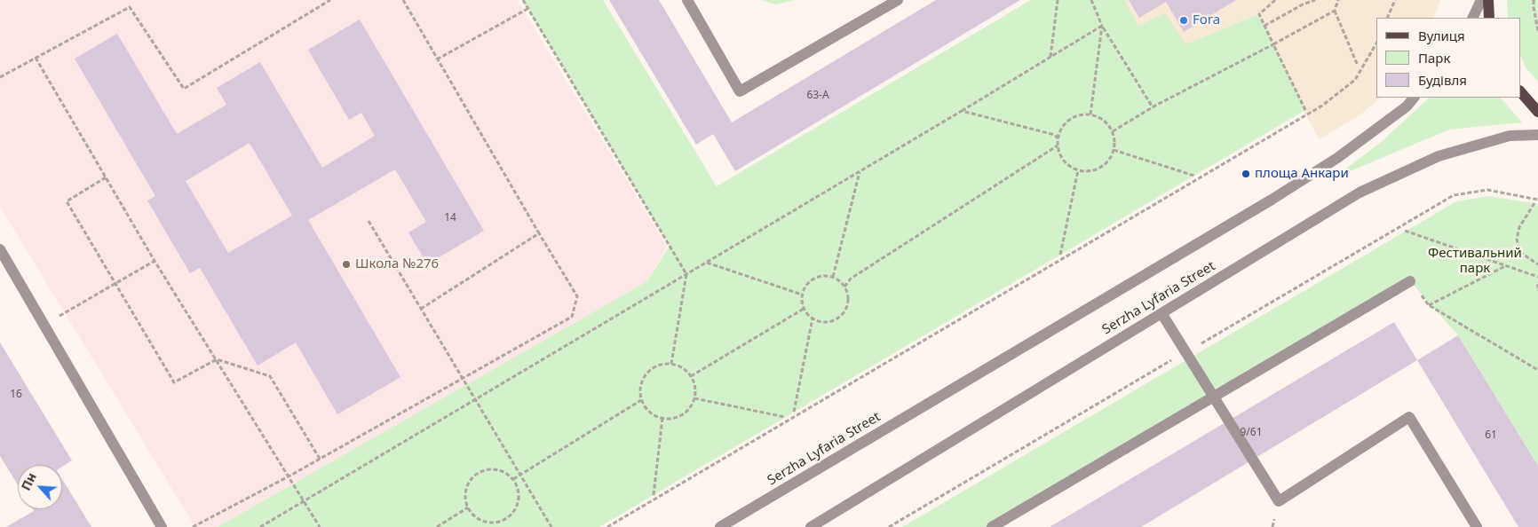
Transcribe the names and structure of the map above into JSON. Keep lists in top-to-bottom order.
{
  "streets": {
    "street": ["Serzha Lyfaria Street"]
  },
  "parks": ["Фестивальний парк"],
  "places": ["Fora", "площа Анкари", "Школа №276"],
  "house_numbers": [
    "63-А",
    "14",
    "16",
    "9/61",
    "61"
  ],
  "legend": ["Вулиця", "Парк", "Будівля"],
  "north": "top left"
}
